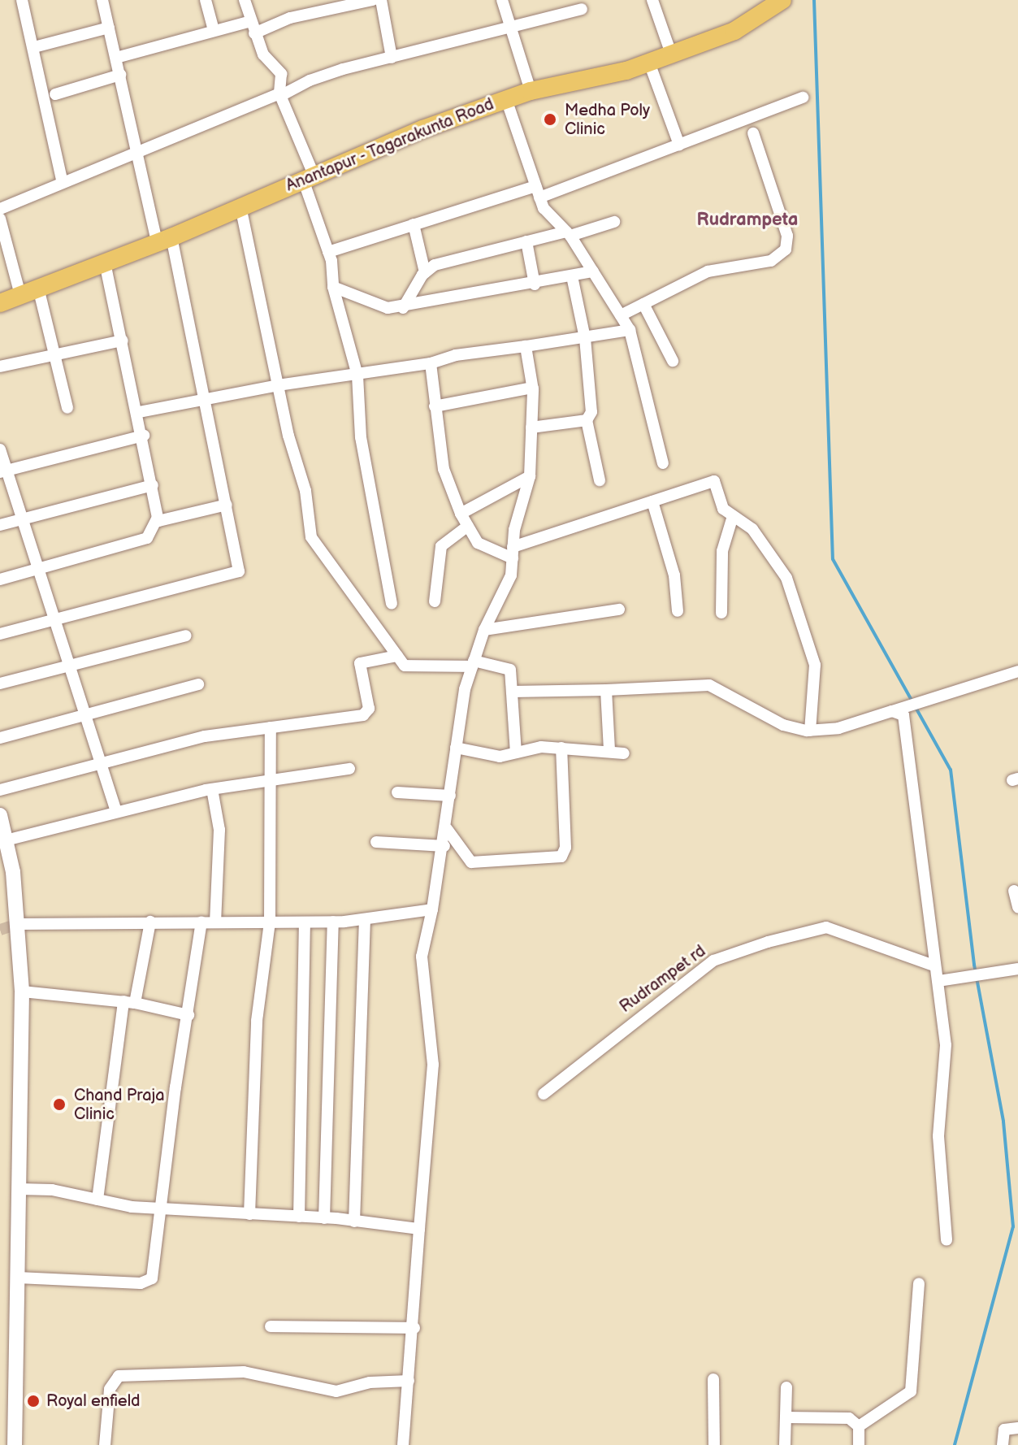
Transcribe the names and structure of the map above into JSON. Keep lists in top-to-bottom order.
{
  "streets": {
    "main road": ["Anantapur - Tagarakunta Road"],
    "street": ["Rudrampet rd"]
  },
  "districts": ["Rudrampeta"],
  "places": ["Medha Poly Clinic", "Chand Praja Clinic", "Royal enfield"]
}
